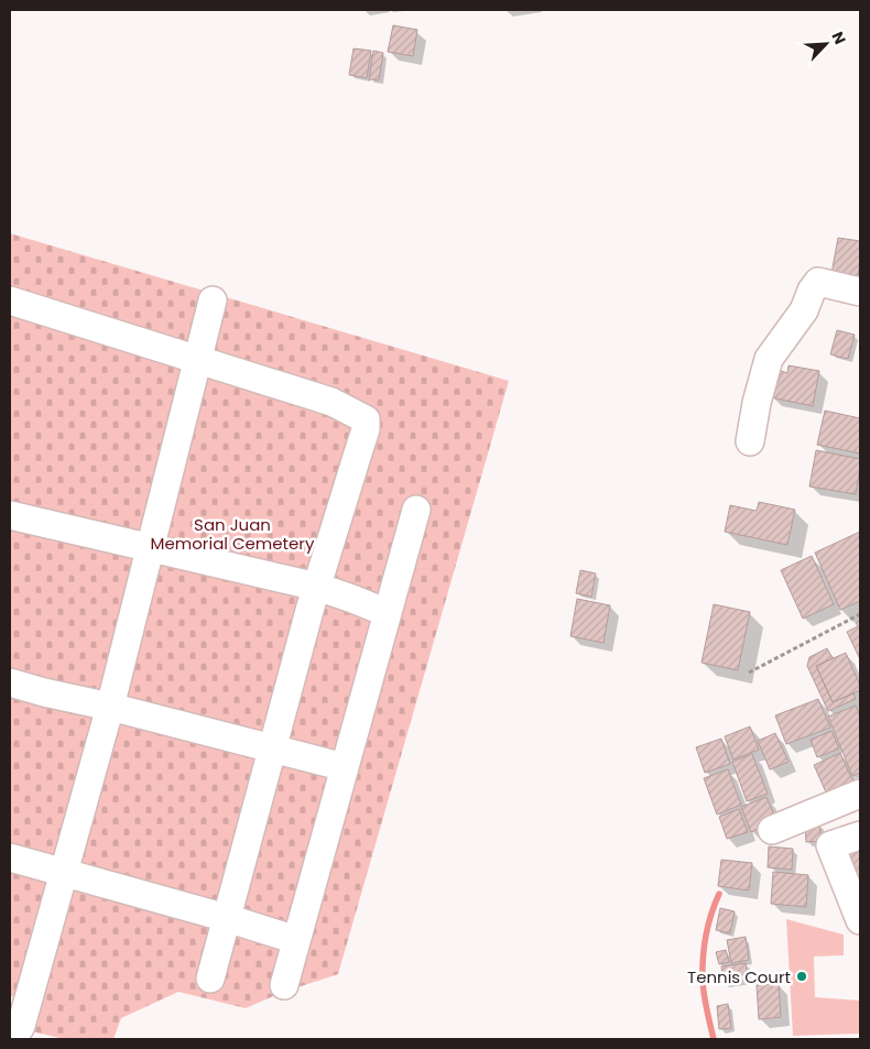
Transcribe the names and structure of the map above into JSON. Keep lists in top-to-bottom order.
{
  "parks": ["San Juan Memorial Cemetery"],
  "places": ["Tennis Court"],
  "north": "top right"
}
